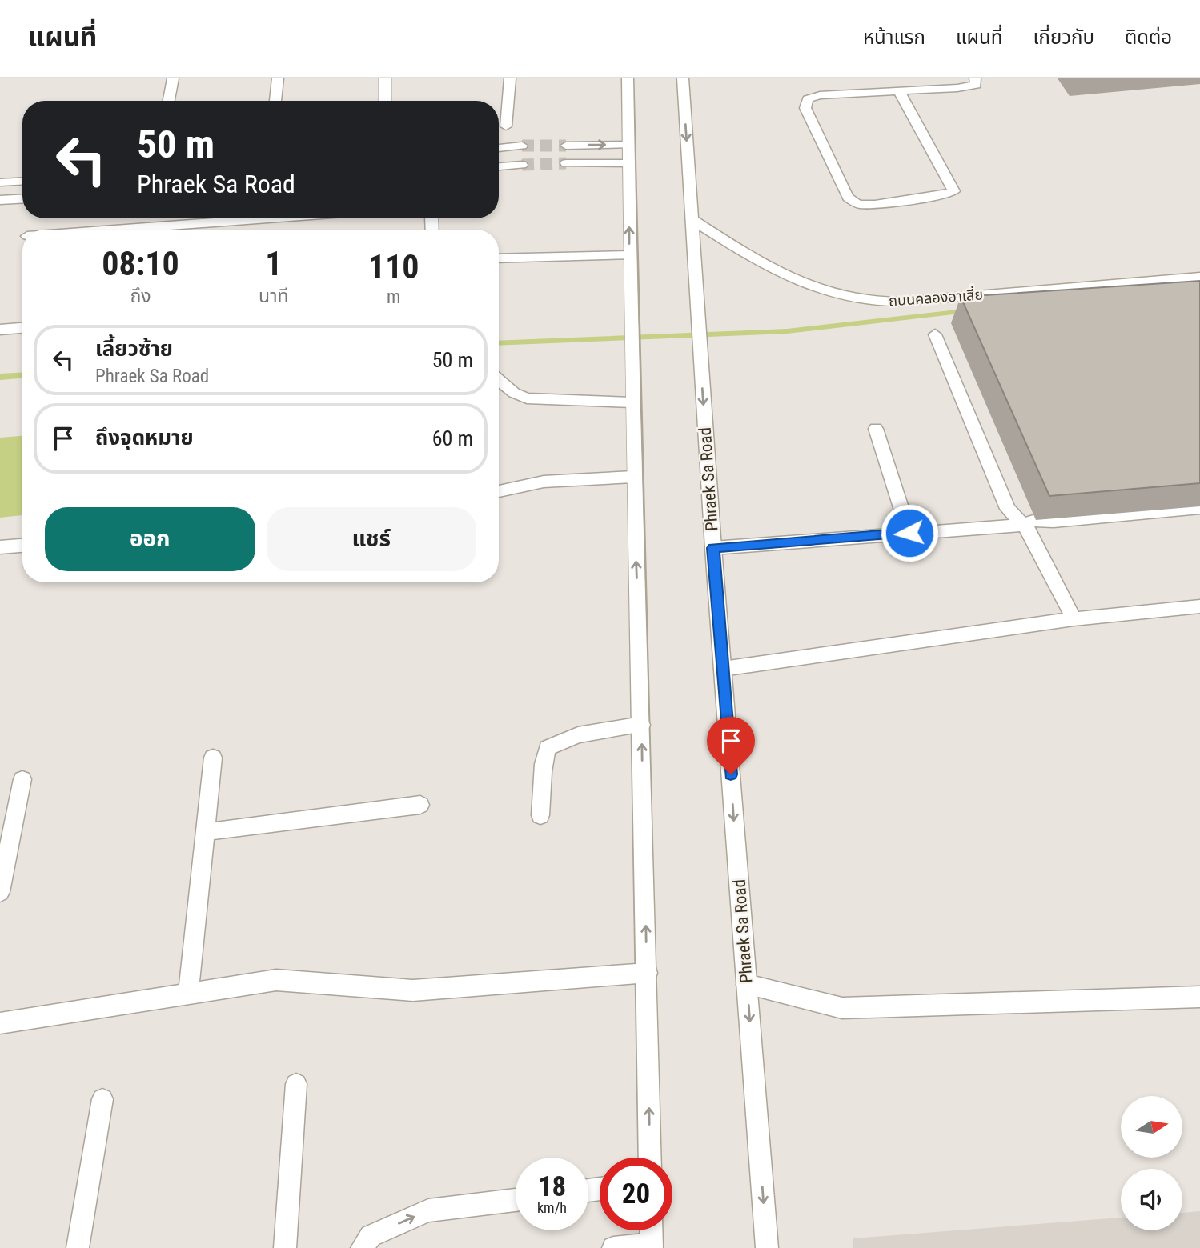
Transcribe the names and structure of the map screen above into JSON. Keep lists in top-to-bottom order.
{
  "streets": {
    "street": ["ถนนคลองอาเสี่ย", "Phraek Sa Road"]
  },
  "crossings": [
    ["ถนนคลองอาเสี่ย", "Phraek Sa Road"]
  ],
  "north": "right",
  "page": {
    "header": "แผนที่",
    "nav": [
      "หน้าแรก",
      "แผนที่",
      "เกี่ยวกับ",
      "ติดต่อ"
    ],
    "turn": ["50 m", "Phraek Sa Road"],
    "eta": [
      "08:10",
      "ถึง",
      "1",
      "นาที",
      "110",
      "m"
    ],
    "list": [
      {
        "name": "เลี้ยวซ้าย",
        "note": "Phraek Sa Road",
        "value": "50 m"
      },
      {
        "name": "ถึงจุดหมาย",
        "value": "60 m"
      }
    ],
    "buttons": ["ออก", "แชร์"],
    "speed": "18 km/h",
    "limit": "20"
  }
}
